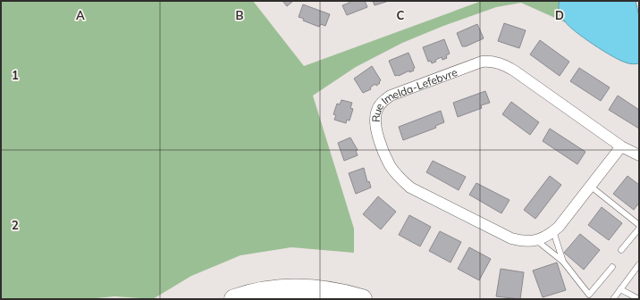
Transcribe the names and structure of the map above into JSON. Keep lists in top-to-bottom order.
{
  "streets": {
    "street": ["Rue Imelda-Lefebvre"]
  },
  "grid": {
    "columns": [
      "A",
      "B",
      "C",
      "D"
    ],
    "rows": ["1", "2"]
  }
}
